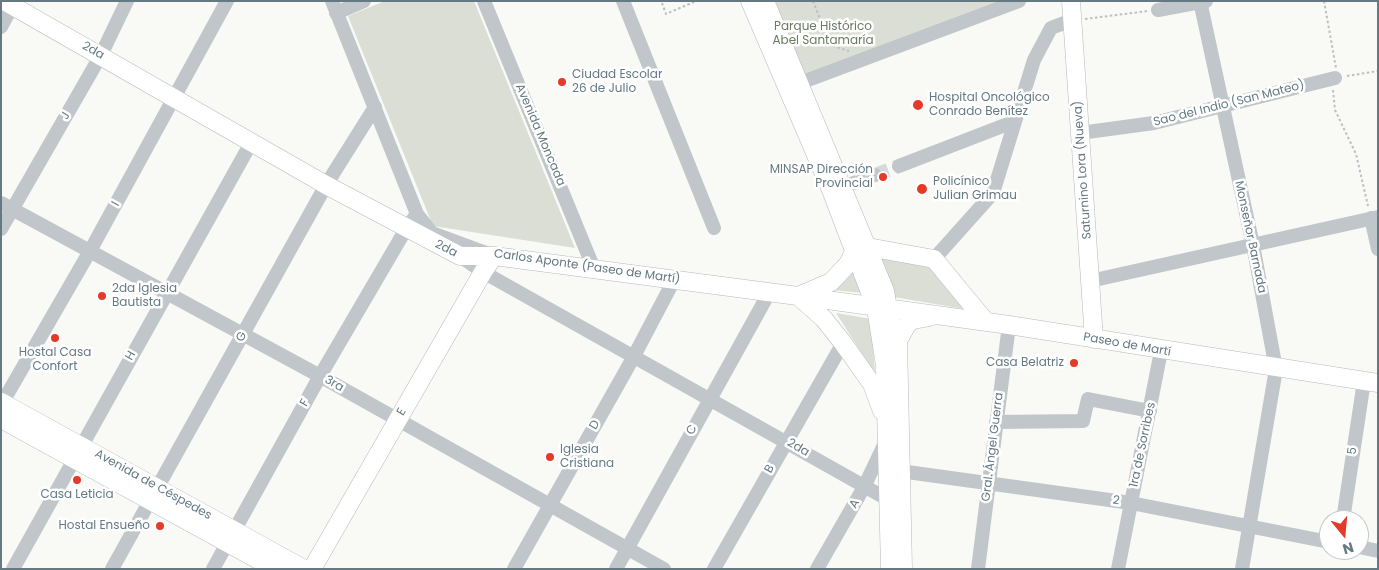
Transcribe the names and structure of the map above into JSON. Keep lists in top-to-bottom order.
{
  "streets": {
    "main road": [
      "2da",
      "Saturnino Lora (Nueva)",
      "Carlos Aponte (Paseo de Martí)",
      "Paseo de Martí",
      "E",
      "Avenida de Céspedes"
    ],
    "street": [
      "Sao del Indio (San Mateo)",
      "J",
      "Avenida Moncada",
      "I",
      "Monseñor Barnada",
      "G",
      "H",
      "3ra",
      "F",
      "D",
      "C",
      "1ra de Sorribes",
      "Gral. Ángel Guerra",
      "5",
      "B",
      "2",
      "A"
    ]
  },
  "crossings": [
    ["2da", "J"],
    ["2da", "I"],
    ["2da", "G"],
    ["2da", "H"],
    ["2da", "F"],
    ["2da", "E"],
    ["2da", "D"],
    ["2da", "C"],
    ["2da", "B"],
    ["2da", "A"],
    ["Sao del Indio (San Mateo)", "Saturnino Lora (Nueva)"],
    ["Sao del Indio (San Mateo)", "Monseñor Barnada"],
    ["J", "3ra"],
    ["Avenida Moncada", "Carlos Aponte (Paseo de Martí)"],
    ["Saturnino Lora (Nueva)", "Paseo de Martí"],
    ["I", "3ra"],
    ["I", "Avenida de Céspedes"],
    ["Monseñor Barnada", "Paseo de Martí"],
    ["Monseñor Barnada", "2"],
    ["Carlos Aponte (Paseo de Martí)", "G"],
    ["Carlos Aponte (Paseo de Martí)", "Paseo de Martí"],
    ["Carlos Aponte (Paseo de Martí)", "F"],
    ["Carlos Aponte (Paseo de Martí)", "E"],
    ["Carlos Aponte (Paseo de Martí)", "D"],
    ["Carlos Aponte (Paseo de Martí)", "C"],
    ["G", "3ra"],
    ["G", "Avenida de Céspedes"],
    ["Paseo de Martí", "1ra de Sorribes"],
    ["Paseo de Martí", "Gral. Ángel Guerra"],
    ["Paseo de Martí", "5"],
    ["H", "3ra"],
    ["H", "Avenida de Céspedes"],
    ["3ra", "F"],
    ["3ra", "E"],
    ["3ra", "D"],
    ["3ra", "C"],
    ["F", "Avenida de Céspedes"],
    ["1ra de Sorribes", "2"],
    ["Gral. Ángel Guerra", "2"]
  ],
  "parks": ["Parque Histórico Abel Santamaría"],
  "places": [
    "Ciudad Escolar 26 de Julio",
    "Hospital Oncológico Conrado Benítez",
    "MINSAP Dirección Provincial",
    "Policínico Julian Grimau",
    "2da Iglesia Bautista",
    "Hostal Casa Confort",
    "Casa Belatriz",
    "Iglesia Cristiana",
    "Casa Leticia",
    "Hostal Ensueño"
  ],
  "north": "bottom"
}
